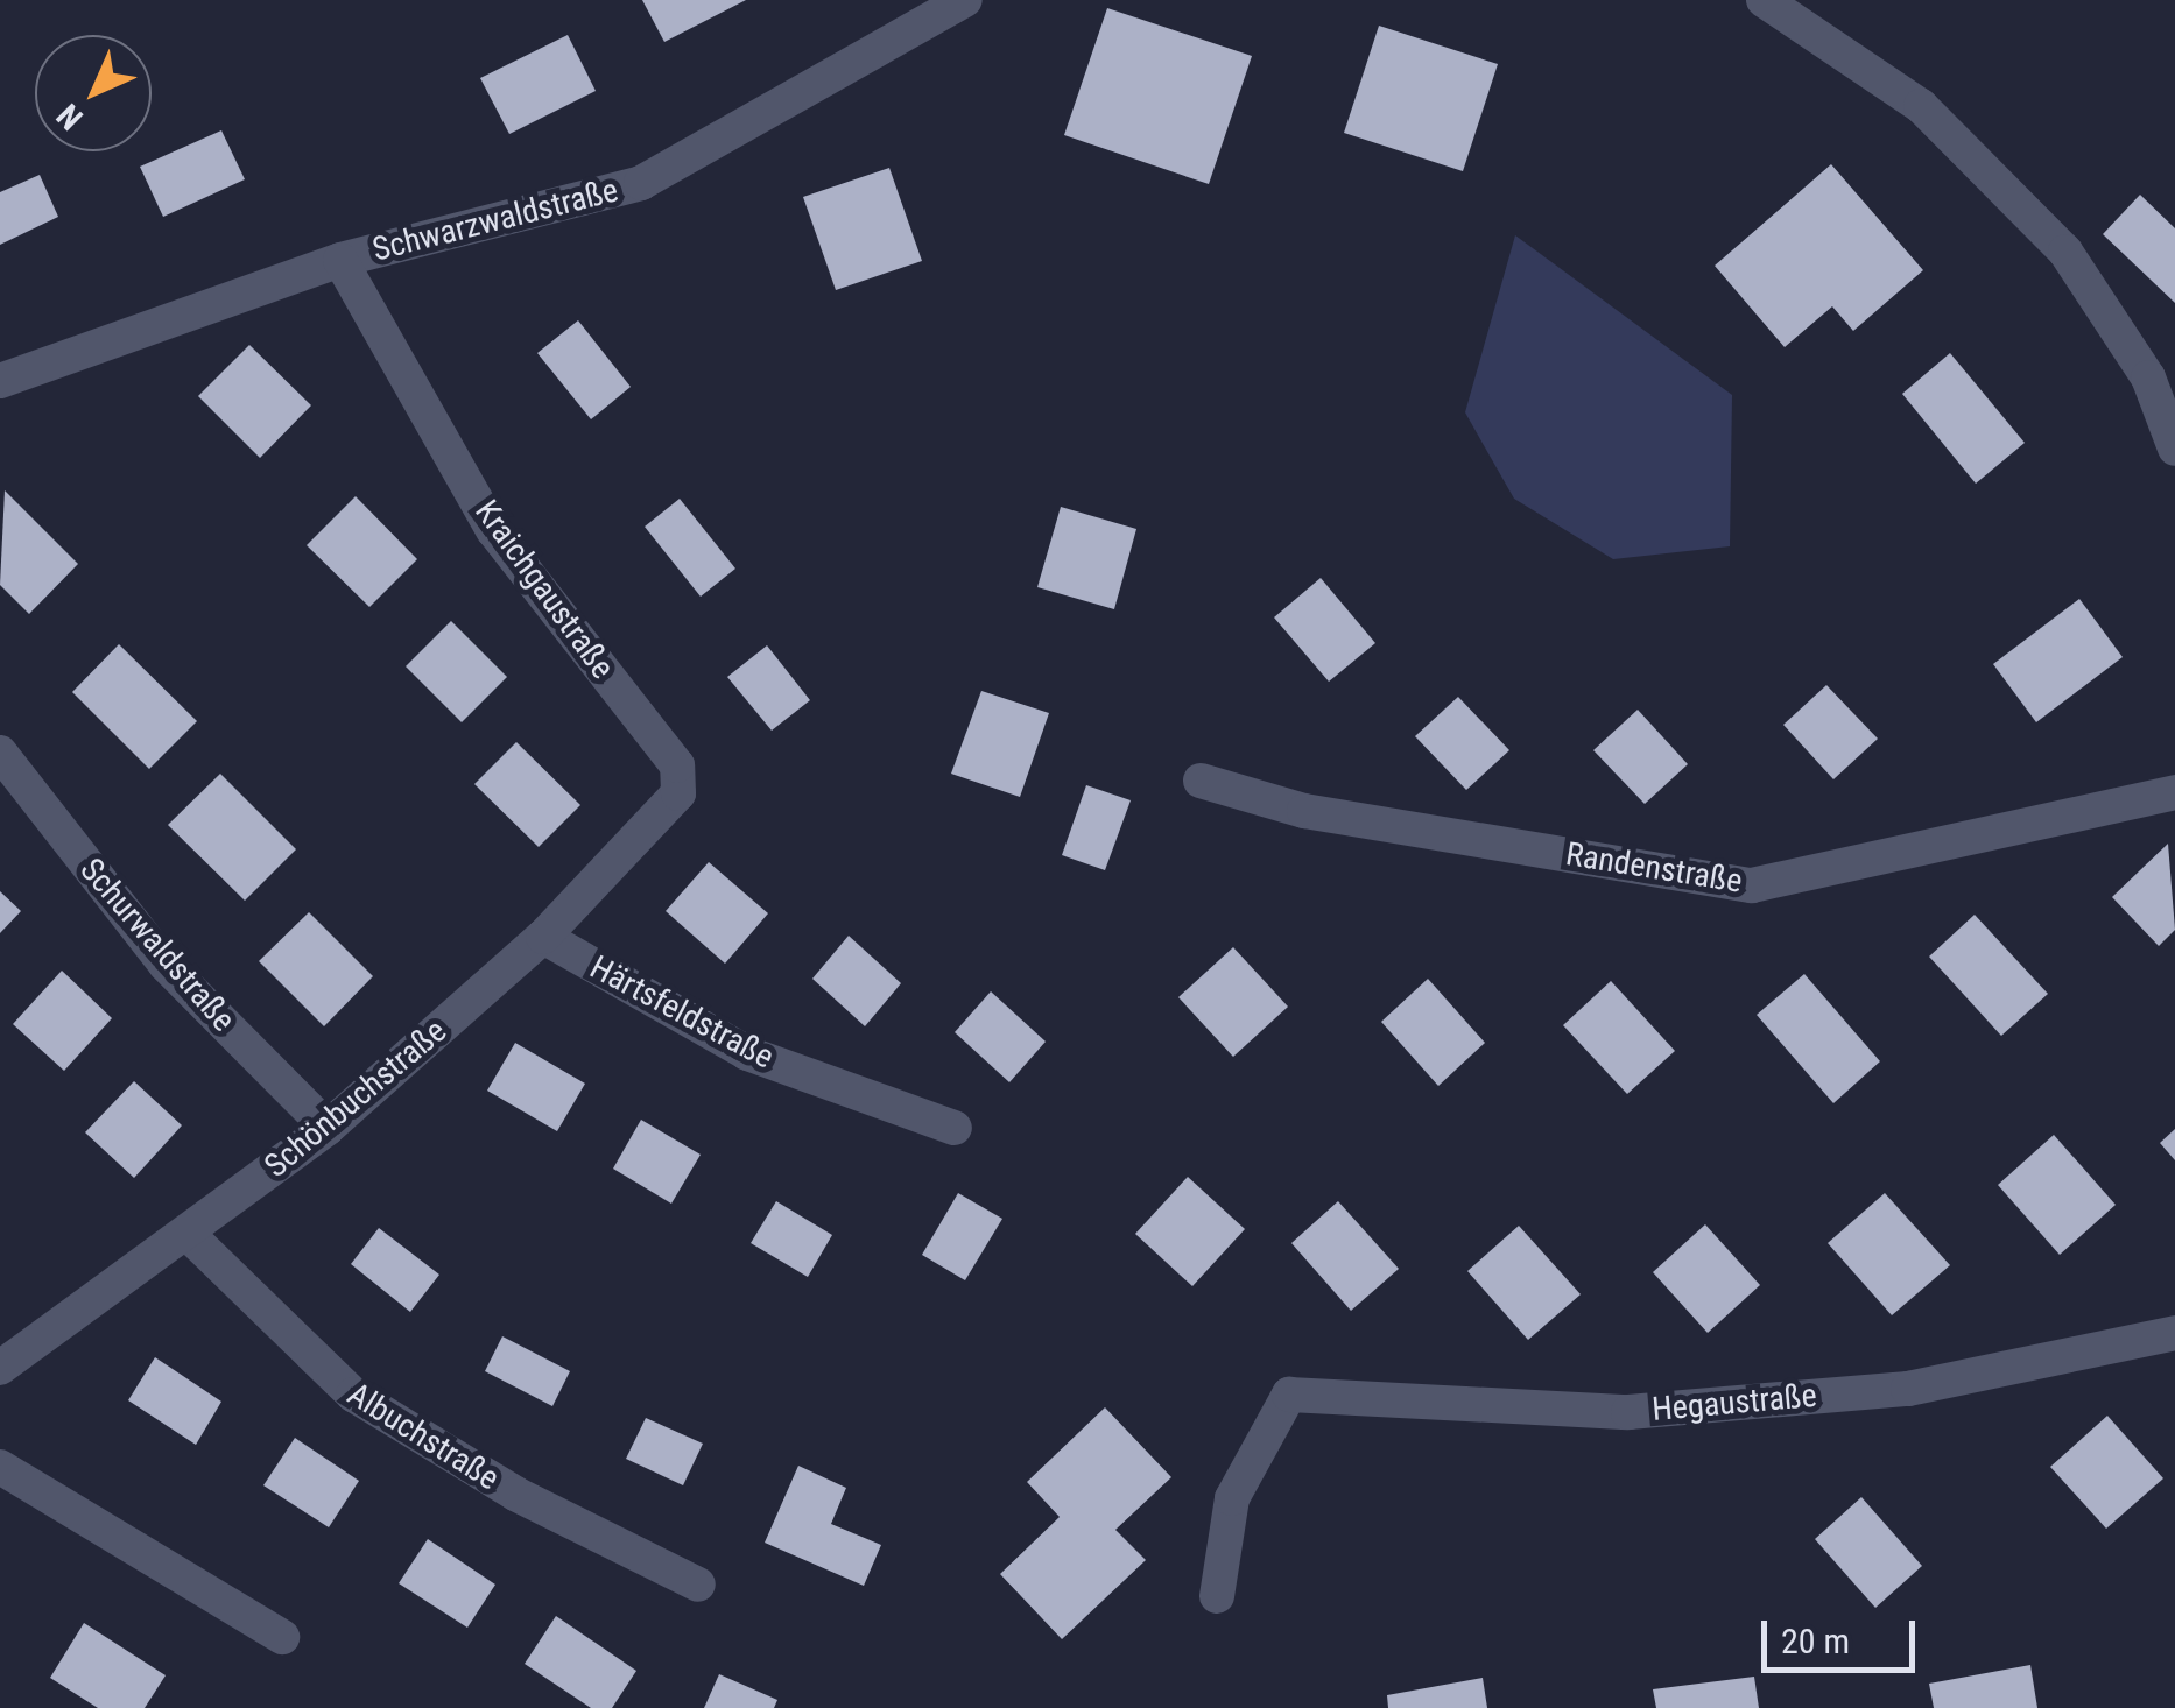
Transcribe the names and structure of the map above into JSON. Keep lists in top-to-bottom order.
{
  "streets": {
    "street": [
      "Schwarzwaldstraße",
      "Kraichgaustraße",
      "Randenstraße",
      "Schurwaldstraße",
      "Härtsfeldstraße",
      "Schönbuchstraße",
      "Hegaustraße",
      "Albuchstraße"
    ]
  },
  "crossings": [
    ["Schwarzwaldstraße", "Kraichgaustraße"],
    ["Kraichgaustraße", "Schönbuchstraße"],
    ["Schurwaldstraße", "Schönbuchstraße"],
    ["Härtsfeldstraße", "Schönbuchstraße"],
    ["Schönbuchstraße", "Albuchstraße"]
  ],
  "scale_bar": "20 m",
  "north": "bottom left"
}
